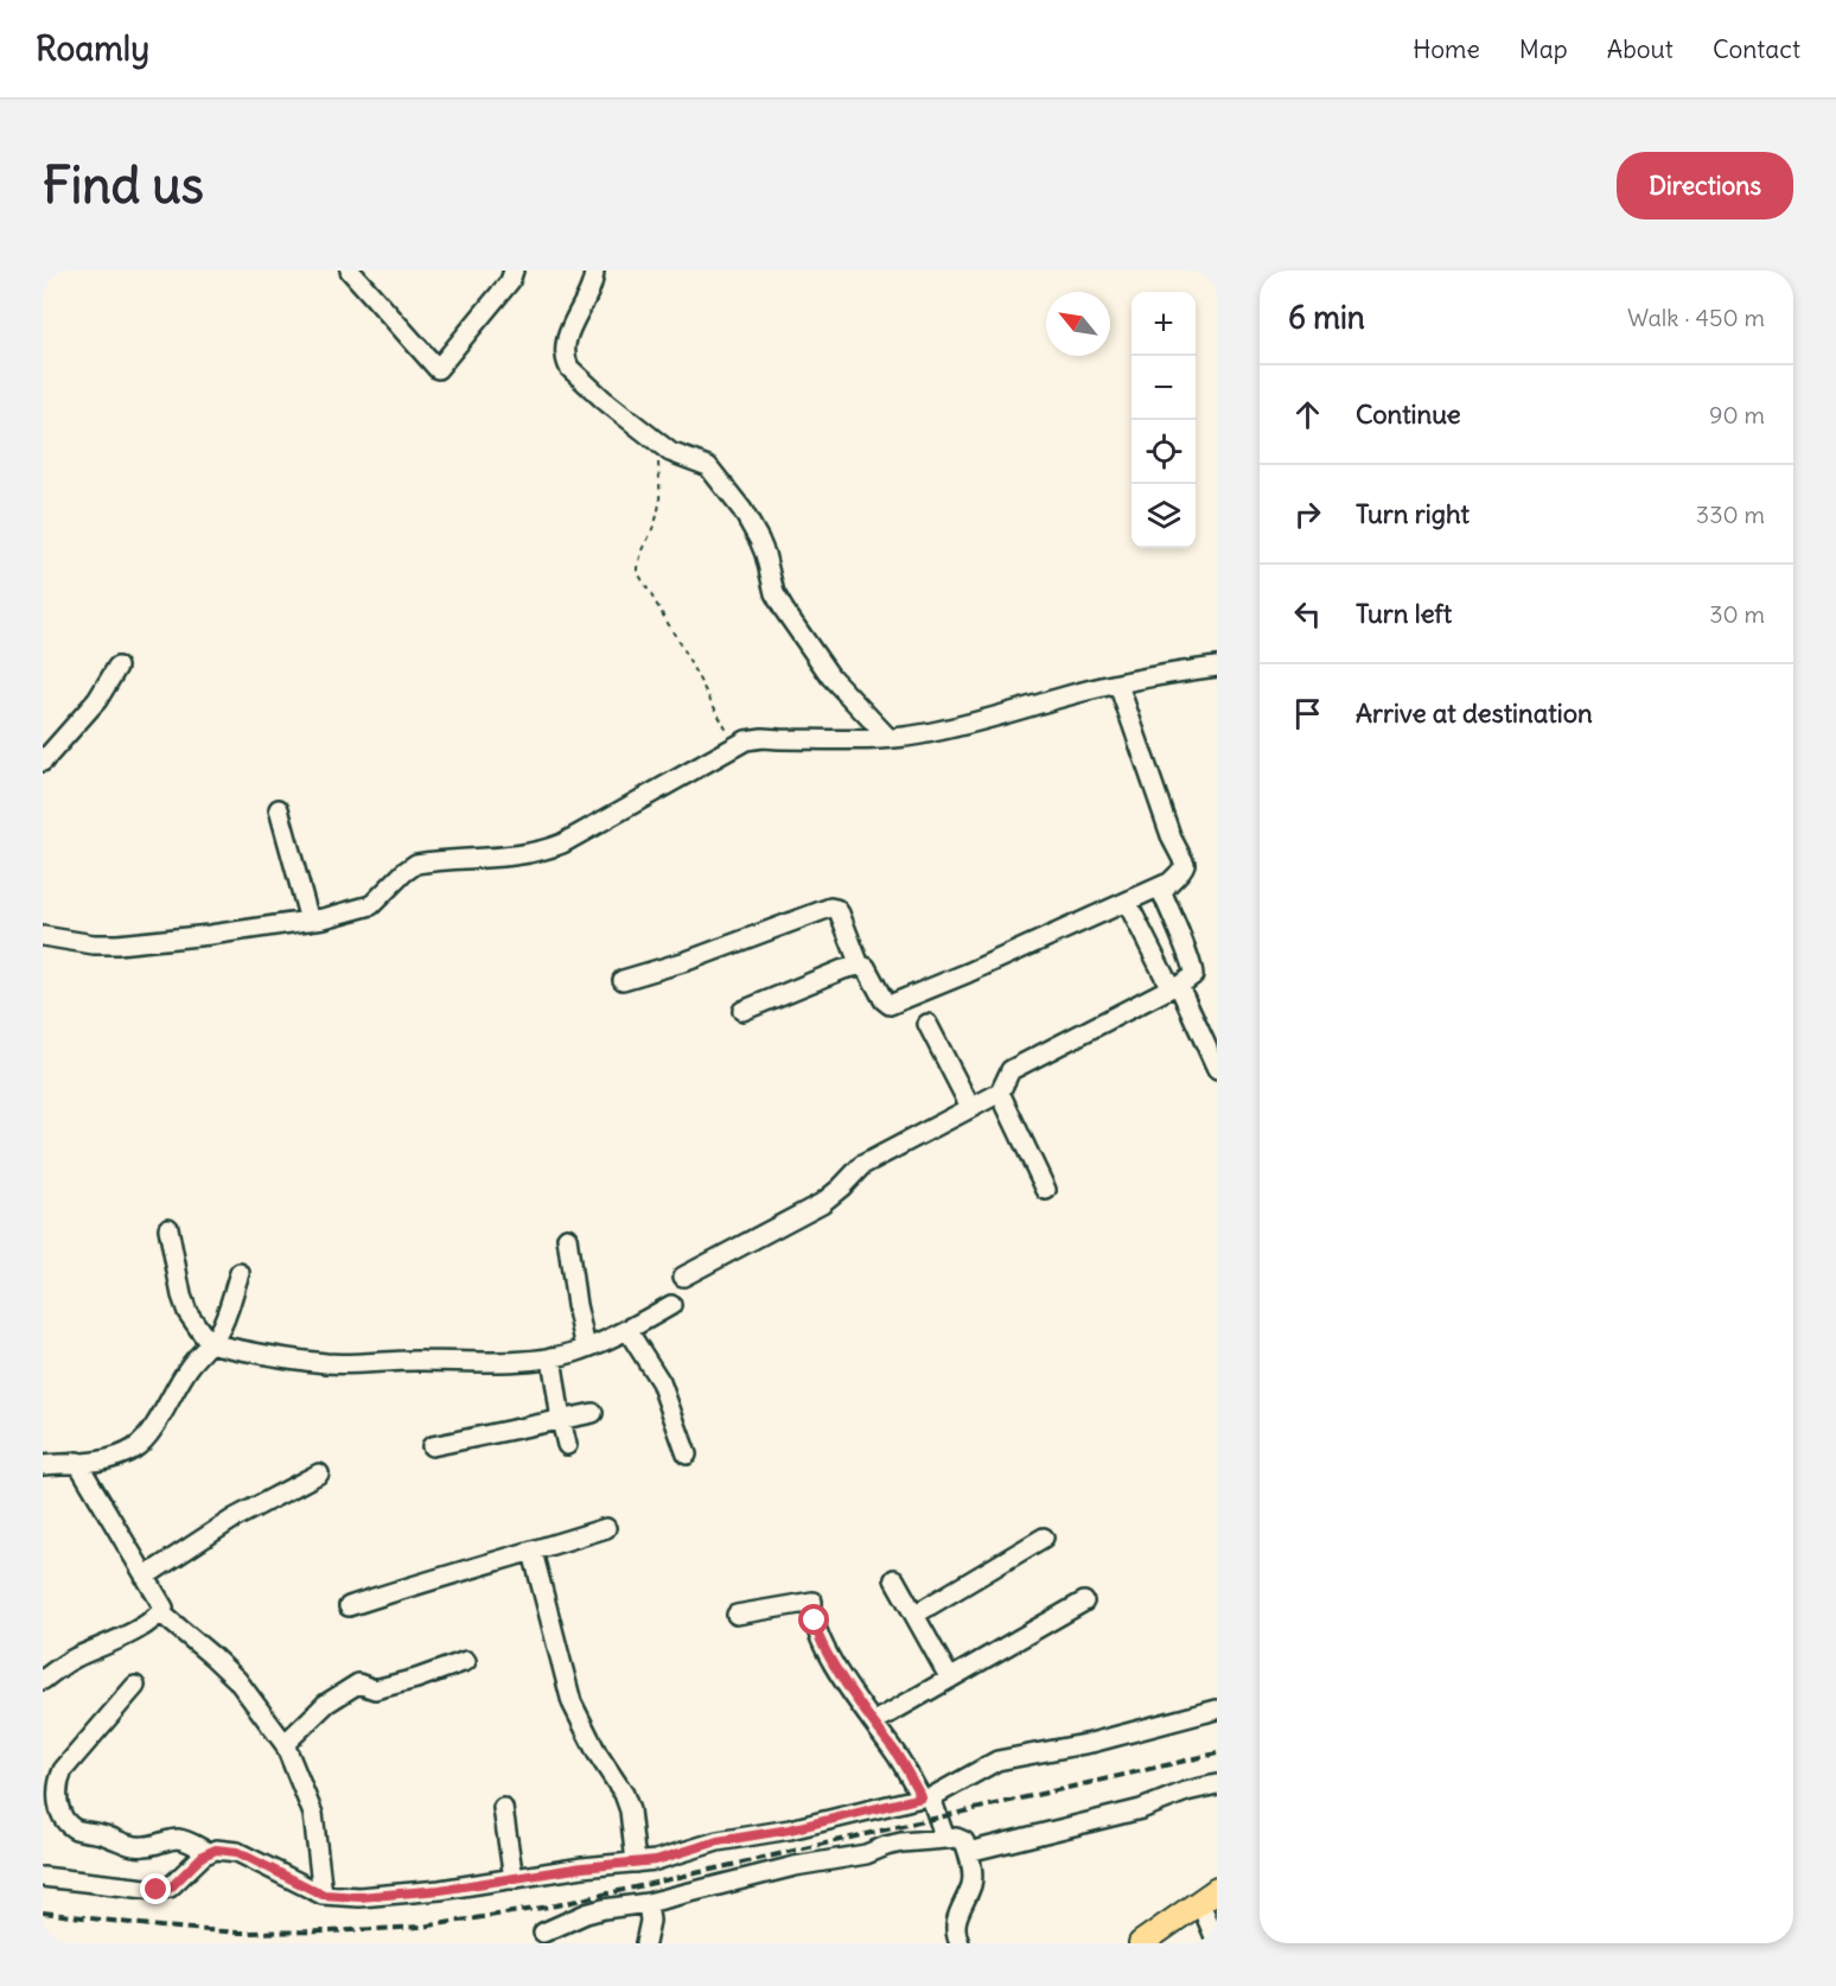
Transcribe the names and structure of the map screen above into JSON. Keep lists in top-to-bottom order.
{
  "north": "top left",
  "page": {
    "header": "Roamly",
    "nav": [
      "Home",
      "Map",
      "About",
      "Contact"
    ],
    "buttons": "Directions",
    "title": "Find us",
    "heading": ["6 min", "Walk · 450 m"],
    "map_buttons": ["+", "−"],
    "list": [
      ["Continue", "90 m"],
      ["Turn right", "330 m"],
      ["Turn left", "30 m"],
      "Arrive at destination"
    ]
  }
}
